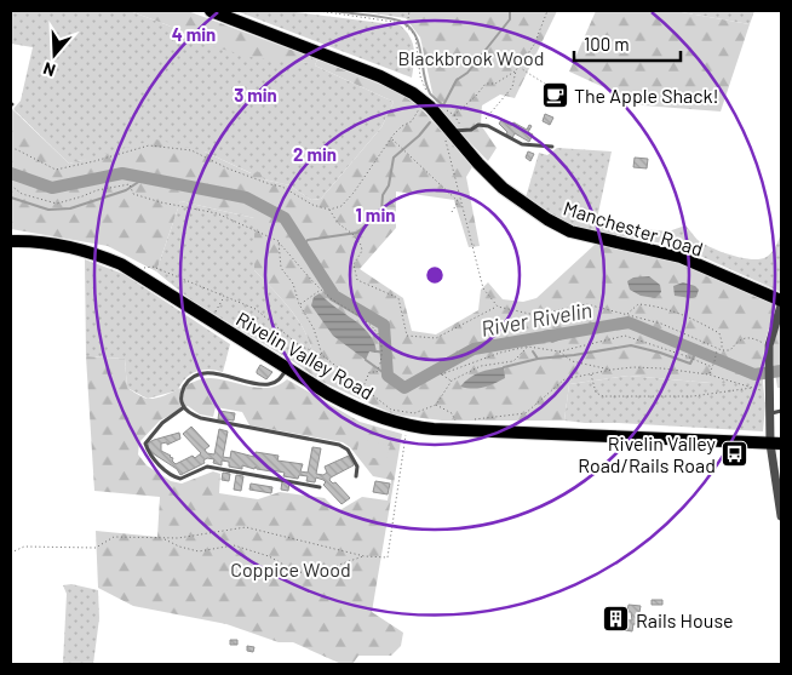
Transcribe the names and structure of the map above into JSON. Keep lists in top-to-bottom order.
{
  "streets": {
    "main road": ["Manchester Road", "Rivelin Valley Road"]
  },
  "water": ["River Rivelin"],
  "parks": ["Blackbrook Wood", "Coppice Wood"],
  "places": {
    "cafe": ["The Apple Shack!"],
    "bus stop": ["Rivelin Valley Road/Rails Road"],
    "building": ["Rails House"]
  },
  "scale_bar": "100 m",
  "north": "bottom",
  "rings": [
    "4 min",
    "3 min",
    "2 min",
    "1 min"
  ]
}
